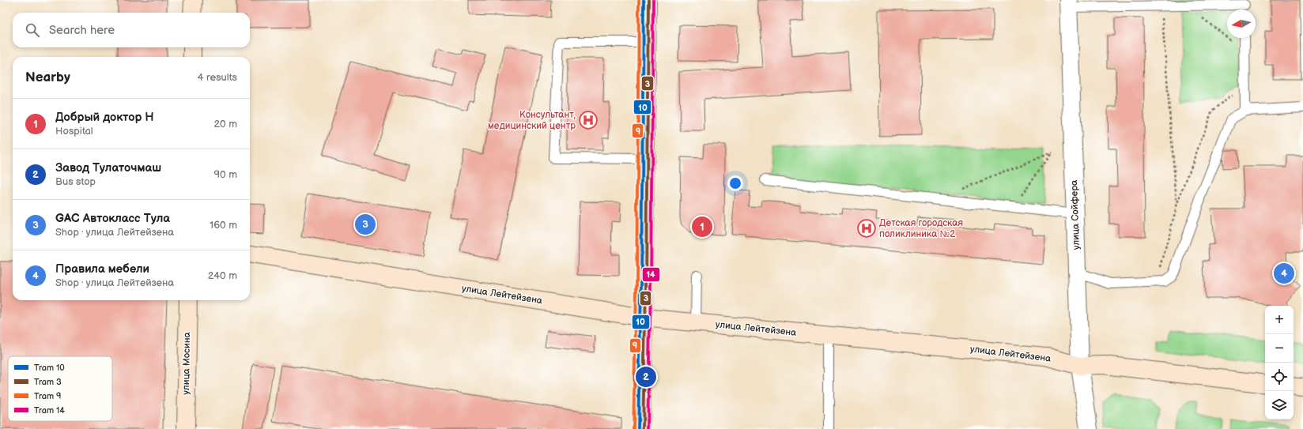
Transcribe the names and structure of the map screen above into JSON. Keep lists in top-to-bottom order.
{
  "streets": {
    "street": ["улица Сойфера", "улица Лейтейзена", "улица Мосина"]
  },
  "crossings": [
    ["улица Сойфера", "улица Лейтейзена"]
  ],
  "places": {
    "hospital": ["Консультант, медицинский центр", "Детская городская поликлиника №2"]
  },
  "lines": [
    "tram line 10",
    "tram line 3",
    "tram line 9",
    "tram line 14"
  ],
  "legend": [
    "Tram 10",
    "Tram 3",
    "Tram 9",
    "Tram 14"
  ],
  "north": "left",
  "page": {
    "search": "Search here",
    "heading": ["Nearby", "4 results"],
    "list": [
      {
        "mark": "1",
        "name": "Добрый доктор Н",
        "note": "Hospital",
        "value": "20 m"
      },
      {
        "mark": "2",
        "name": "Завод Тулаточмаш",
        "note": "Bus stop",
        "value": "90 m"
      },
      {
        "mark": "3",
        "name": "GAC Автокласс Тула",
        "note": "Shop · улица Лейтейзена",
        "value": "160 m"
      },
      {
        "mark": "4",
        "name": "Правила мебели",
        "note": "Shop · улица Лейтейзена",
        "value": "240 m"
      }
    ],
    "pins": [
      "3",
      "1",
      "4",
      "2"
    ],
    "map_buttons": ["+", "−"]
  }
}
